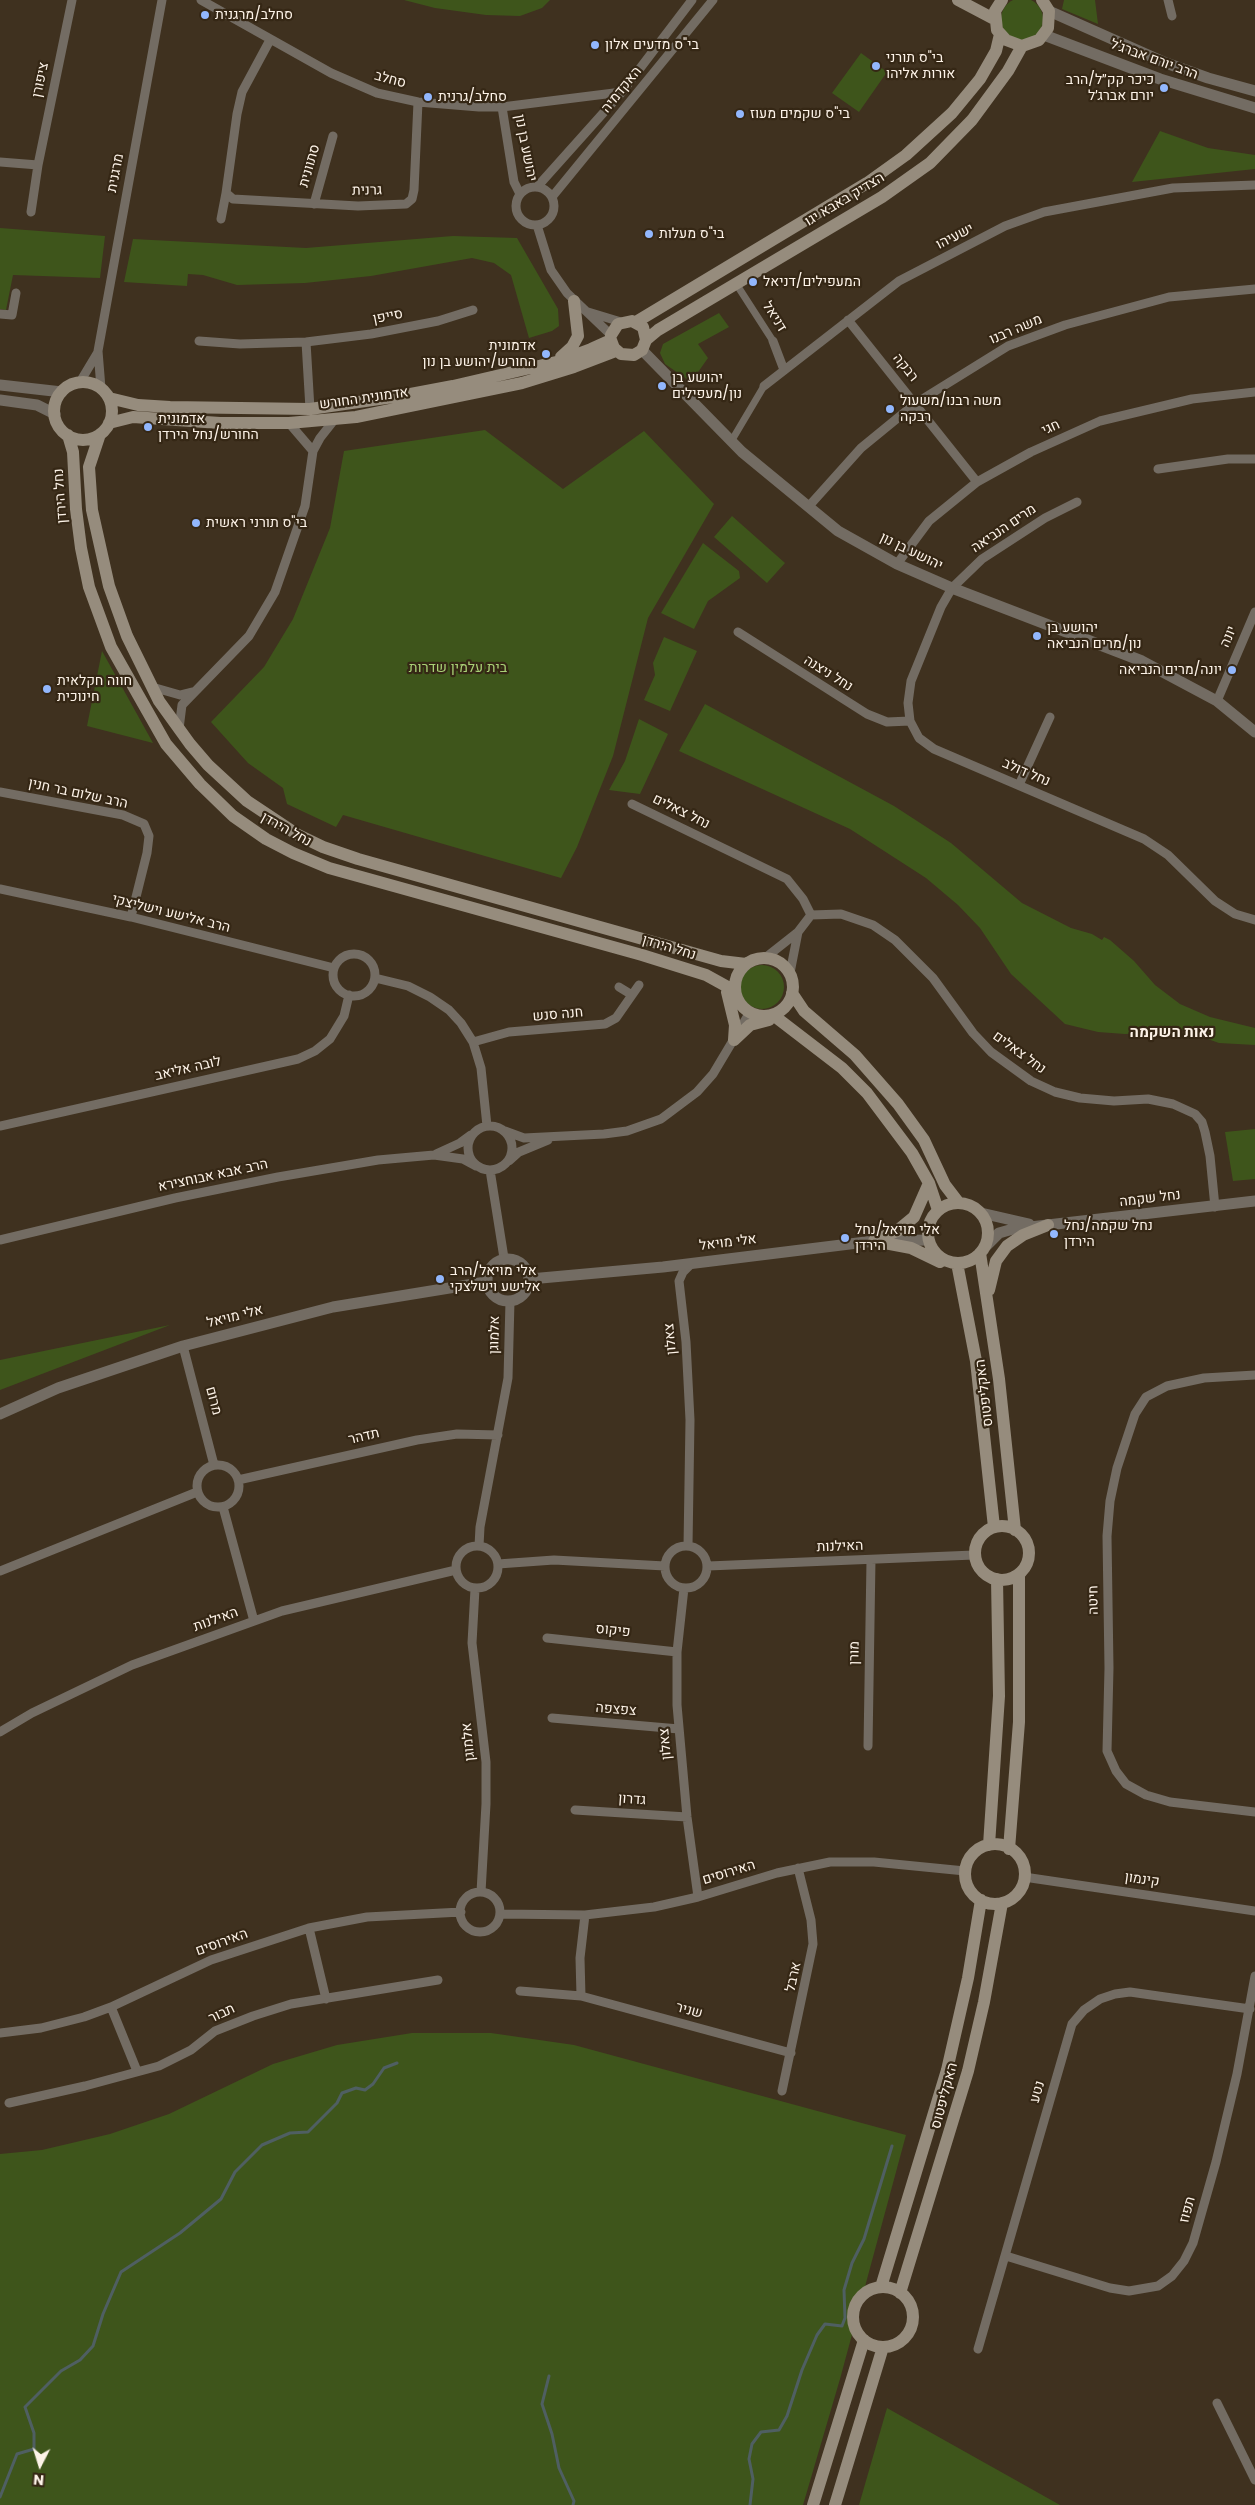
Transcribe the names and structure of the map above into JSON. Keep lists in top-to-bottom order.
{
  "streets": {
    "main road": [
      "הצדיק באבא יגו",
      "אדמונית החורש",
      "נחל הירדן",
      "האקליפטוס"
    ],
    "street": [
      "הרב יורם אברג'ל",
      "ציפורן",
      "סחלב",
      "האקדמיה",
      "יהושע בן נון",
      "סתוונית",
      "מרגנית",
      "גרנית",
      "ישעיהו",
      "סייפן",
      "דניאל",
      "משה רבנו",
      "רבקה",
      "חגי",
      "מרים הנביאה",
      "יונה",
      "נחל ניצנה",
      "נחל דולב",
      "הרב שלום בר חנין",
      "נחל צאלים",
      "הרב אלישע וישליצקי",
      "חנה סנש",
      "לובה אליאב",
      "הרב אבא אבוחצירא",
      "נחל שקמה",
      "אלי מויאל",
      "אלמוגן",
      "צאלון",
      "מרום",
      "תדהר",
      "האילנות",
      "חיטה",
      "פיקוס",
      "מורן",
      "צפצפה",
      "גדרון",
      "האירוסים",
      "קינמון",
      "ארבל",
      "שניר",
      "תבור",
      "נטע",
      "תפוז"
    ]
  },
  "crossings": [
    ["סחלב", "האקדמיה"],
    ["סחלב", "יהושע בן נון"],
    ["סחלב", "גרנית"],
    ["האקדמיה", "יהושע בן נון"],
    ["יהושע בן נון", "הצדיק באבא יגו"],
    ["יהושע בן נון", "ישעיהו"],
    ["יהושע בן נון", "משה רבנו"],
    ["יהושע בן נון", "אדמונית החורש"],
    ["יהושע בן נון", "חגי"],
    ["יהושע בן נון", "מרים הנביאה"],
    ["יהושע בן נון", "יונה"],
    ["סתוונית", "גרנית"],
    ["מרגנית", "אדמונית החורש"],
    ["מרגנית", "נחל הירדן"],
    ["הצדיק באבא יגו", "דניאל"],
    ["הצדיק באבא יגו", "אדמונית החורש"],
    ["ישעיהו", "דניאל"],
    ["ישעיהו", "רבקה"],
    ["משה רבנו", "רבקה"],
    ["רבקה", "חגי"],
    ["אדמונית החורש", "נחל הירדן"],
    ["נחל ניצנה", "נחל דולב"],
    ["הרב שלום בר חנין", "הרב אלישע וישליצקי"],
    ["נחל צאלים", "נחל שקמה"],
    ["הרב אלישע וישליצקי", "לובה אליאב"],
    ["נחל שקמה", "אלי מויאל"],
    ["נחל שקמה", "האקליפטוס"],
    ["אלי מויאל", "אלמוגן"],
    ["אלי מויאל", "האקליפטוס"],
    ["אלי מויאל", "מרום"],
    ["אלמוגן", "תדהר"],
    ["אלמוגן", "האילנות"],
    ["אלמוגן", "האירוסים"],
    ["צאלון", "האילנות"],
    ["צאלון", "פיקוס"],
    ["צאלון", "צפצפה"],
    ["צאלון", "גדרון"],
    ["צאלון", "האירוסים"],
    ["האקליפטוס", "האילנות"],
    ["האקליפטוס", "האירוסים"],
    ["האקליפטוס", "קינמון"],
    ["מרום", "תדהר"],
    ["האילנות", "מורן"],
    ["האירוסים", "קינמון"],
    ["האירוסים", "ארבל"],
    ["ארבל", "שניר"],
    ["נטע", "תפוז"]
  ],
  "districts": ["נאות השקמה"],
  "parks": ["בית עלמין שדרות"],
  "places": [
    "סחלב/מרגנית",
    "בי\"ס מדעים אלון",
    "בי\"ס תורני אורות אליהו",
    "כיכר קק״ל/הרב יורם אברג׳ל",
    "סחלב/גרנית",
    "בי\"ס שקמים מעוז",
    "בי\"ס מעלות",
    "המעפילים/דניאל",
    "אדמונית החורש/יהושע בן נון",
    "יהושע בן נון/מעפילים",
    "משה רבנו/משעול רבקה",
    "אדמונית החורש/נחל הירדן",
    "בי\"ס תורני ראשית",
    "יהושע בן נון/מרים הנביאה",
    "יונה/מרים הנביאה",
    "חווה חקלאית חינוכית",
    "נחל שקמה/נחל הירדן",
    "אלי מויאל/נחל הירדן",
    "אלי מויאל/הרב אלישע וישלצקי"
  ],
  "north": "bottom"
}
